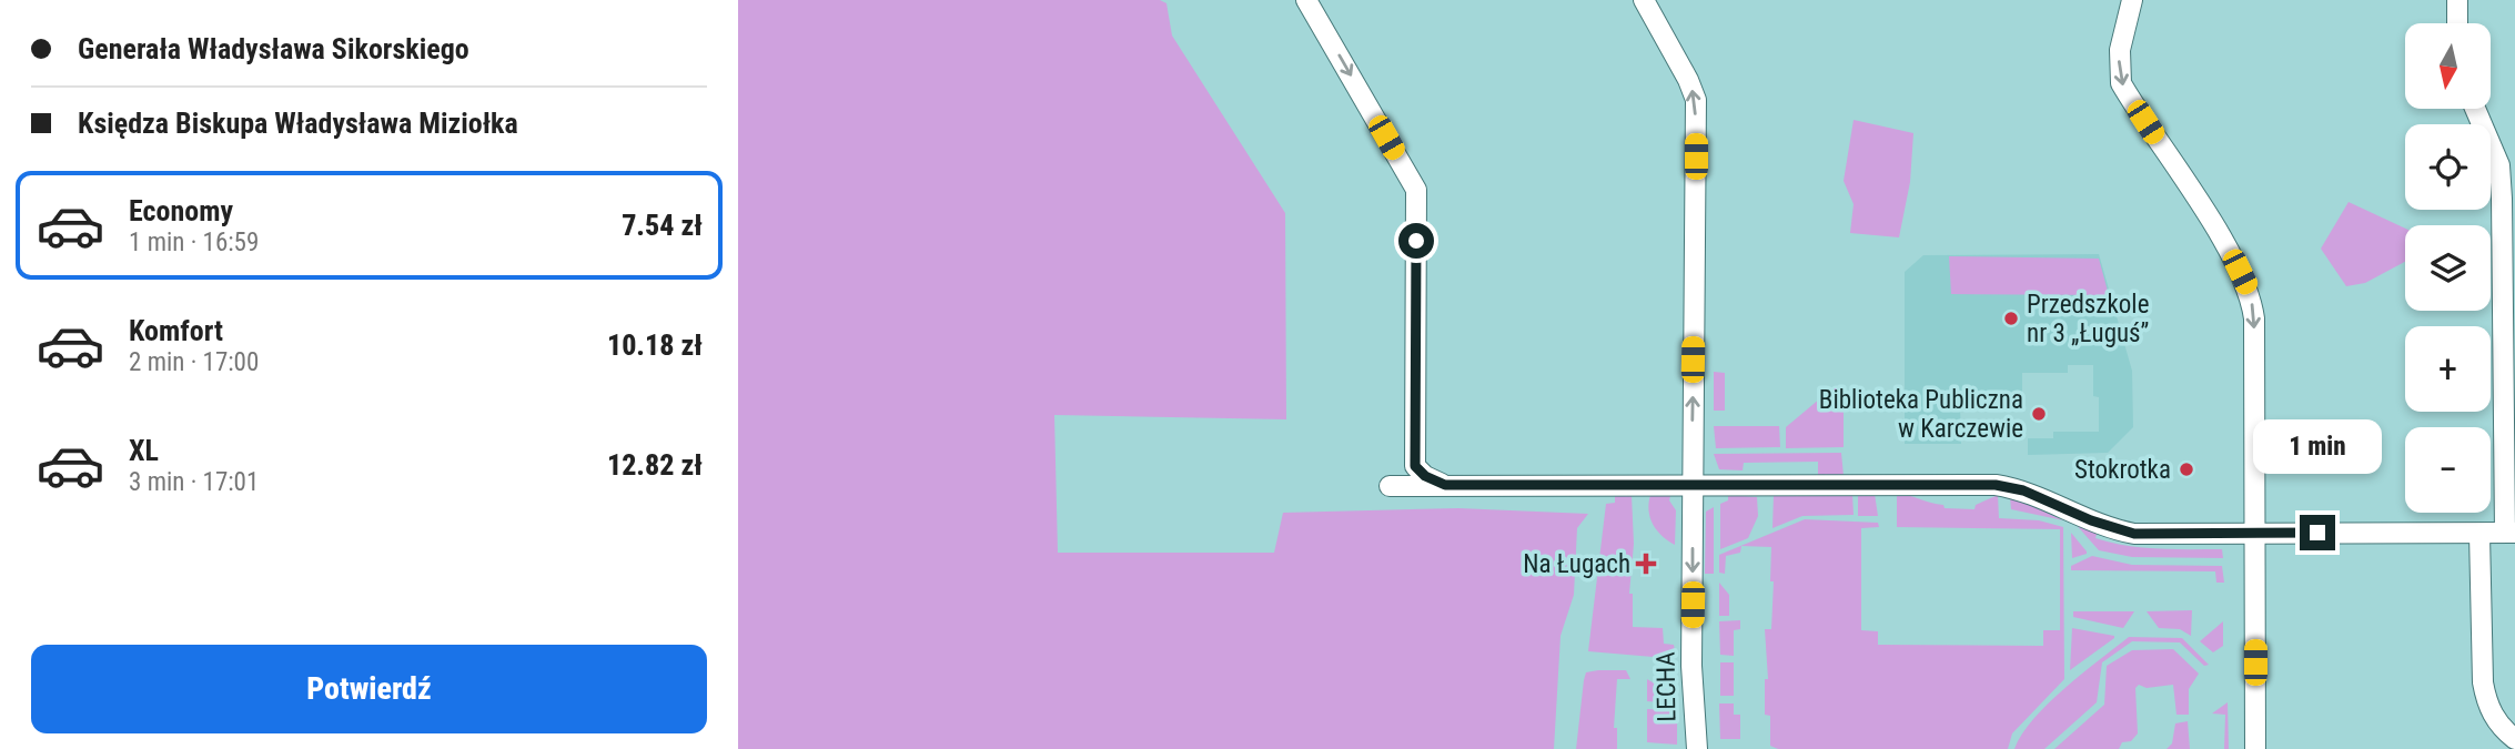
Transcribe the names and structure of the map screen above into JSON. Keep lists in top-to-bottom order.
{
  "streets": {
    "street": ["LECHA"]
  },
  "places": {
    "other": ["Przedszkole nr 3 „Ługuś”", "Biblioteka Publiczna w Karczewie", "Stokrotka"],
    "health": ["Na Ługach"]
  },
  "north": "bottom",
  "page": {
    "banner": ["Generała Władysława Sikorskiego", "Księdza Biskupa Władysława Miziołka"],
    "map_buttons": ["+", "−"],
    "list": [
      {
        "name": "Economy",
        "note": "1 min · 16:59",
        "value": "7.54 zł"
      },
      {
        "name": "Komfort",
        "note": "2 min · 17:00",
        "value": "10.18 zł"
      },
      {
        "name": "XL",
        "note": "3 min · 17:01",
        "value": "12.82 zł"
      }
    ],
    "bubble": "1 min",
    "buttons": "Potwierdź"
  }
}
